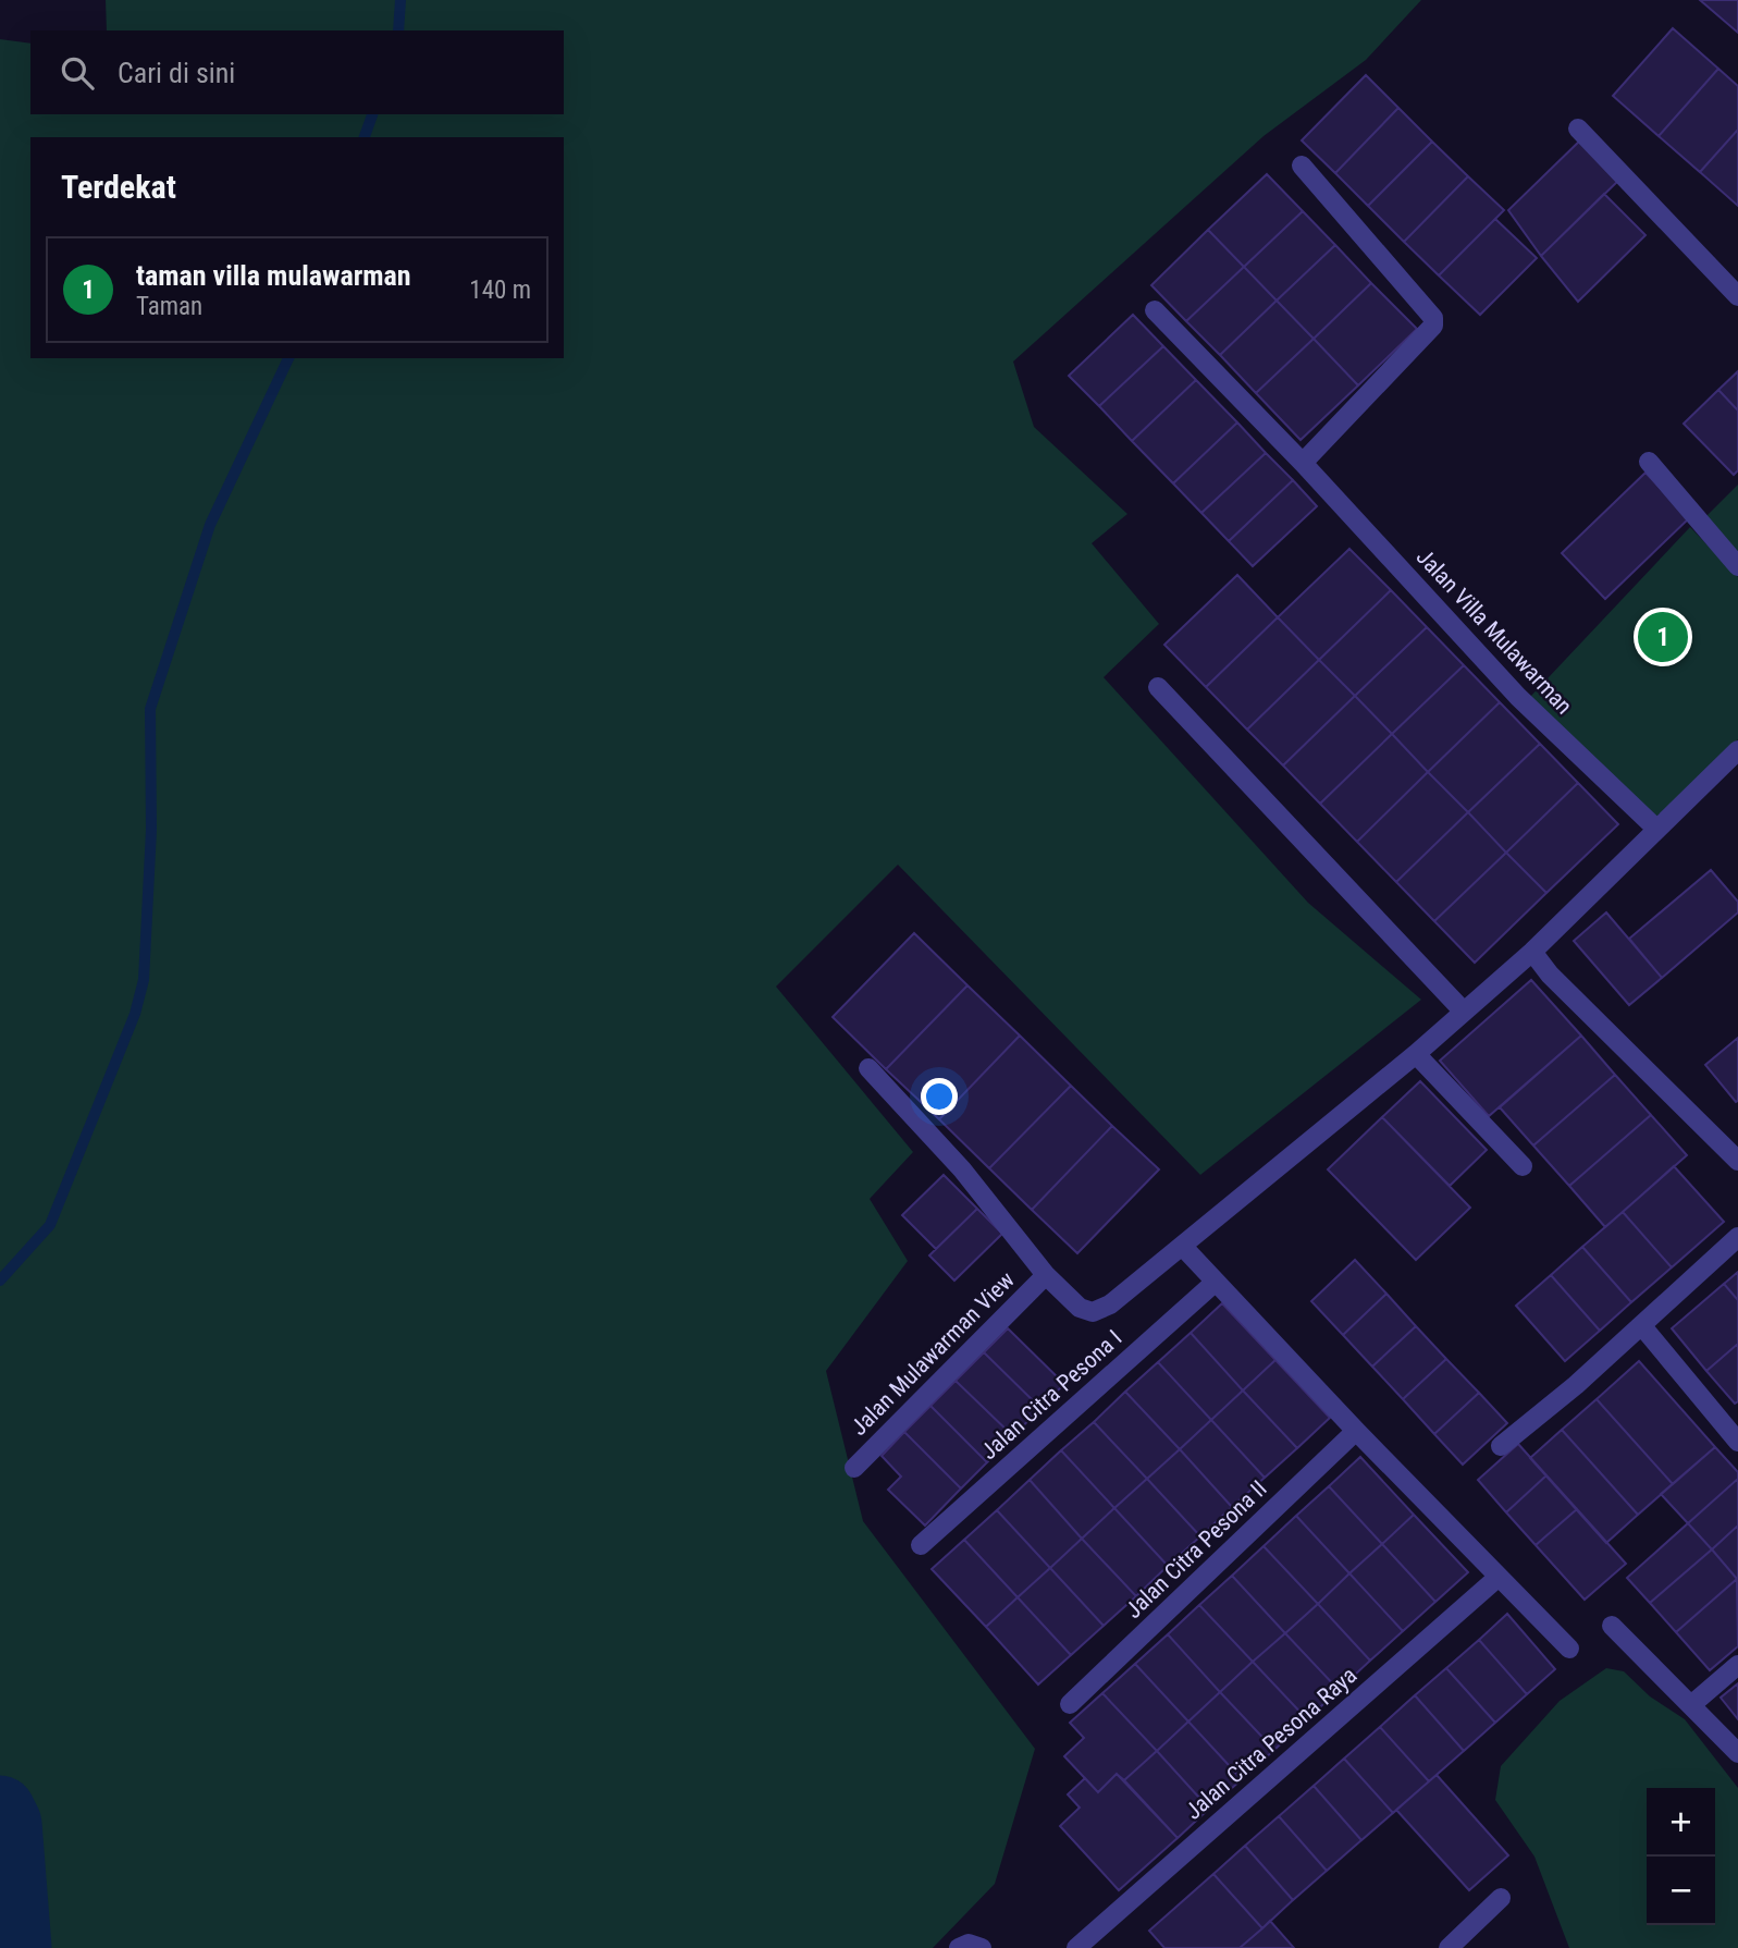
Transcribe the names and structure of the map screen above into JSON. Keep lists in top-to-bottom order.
{
  "streets": {
    "street": [
      "Jalan Villa Mulawarman",
      "Jalan Mulawarman View",
      "Jalan Citra Pesona I",
      "Jalan Citra Pesona II",
      "Jalan Citra Pesona Raya"
    ]
  },
  "page": {
    "search": "Cari di sini",
    "heading": "Terdekat",
    "list": [
      {
        "mark": "1",
        "name": "taman villa mulawarman",
        "note": "Taman",
        "value": "140 m"
      }
    ],
    "pins": "1",
    "map_buttons": ["+", "−"]
  }
}
